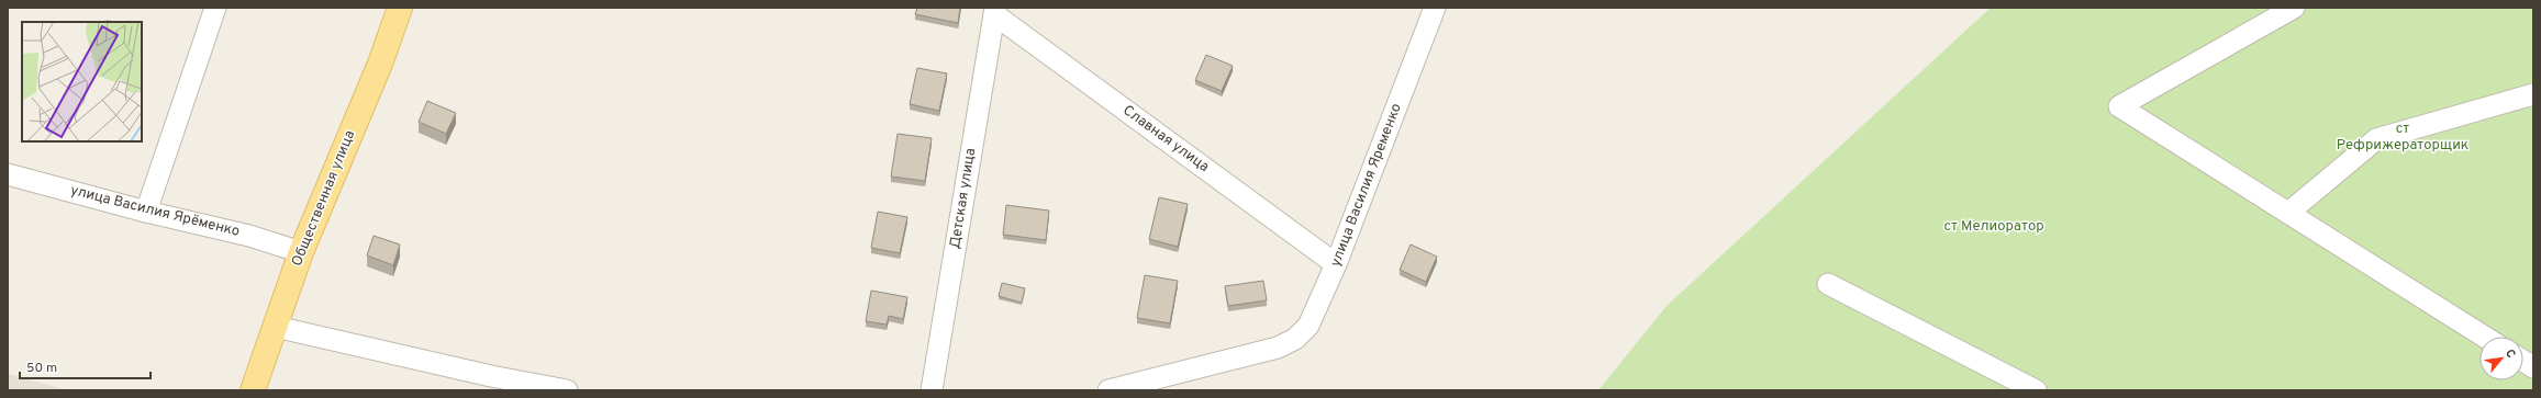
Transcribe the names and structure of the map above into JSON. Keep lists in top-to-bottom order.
{
  "streets": {
    "main road": ["Общественная улица"],
    "street": [
      "Славная улица",
      "улица Василия Яременко",
      "Детская улица",
      "улица Василия Ярёменко"
    ]
  },
  "crossings": [
    ["Славная улица", "улица Василия Яременко"],
    ["Славная улица", "Детская улица"],
    ["Общественная улица", "улица Василия Ярёменко"]
  ],
  "parks": ["ст Рефрижераторщик", "ст Мелиоратор"],
  "scale_bar": "50 m",
  "north": "top right"
}
